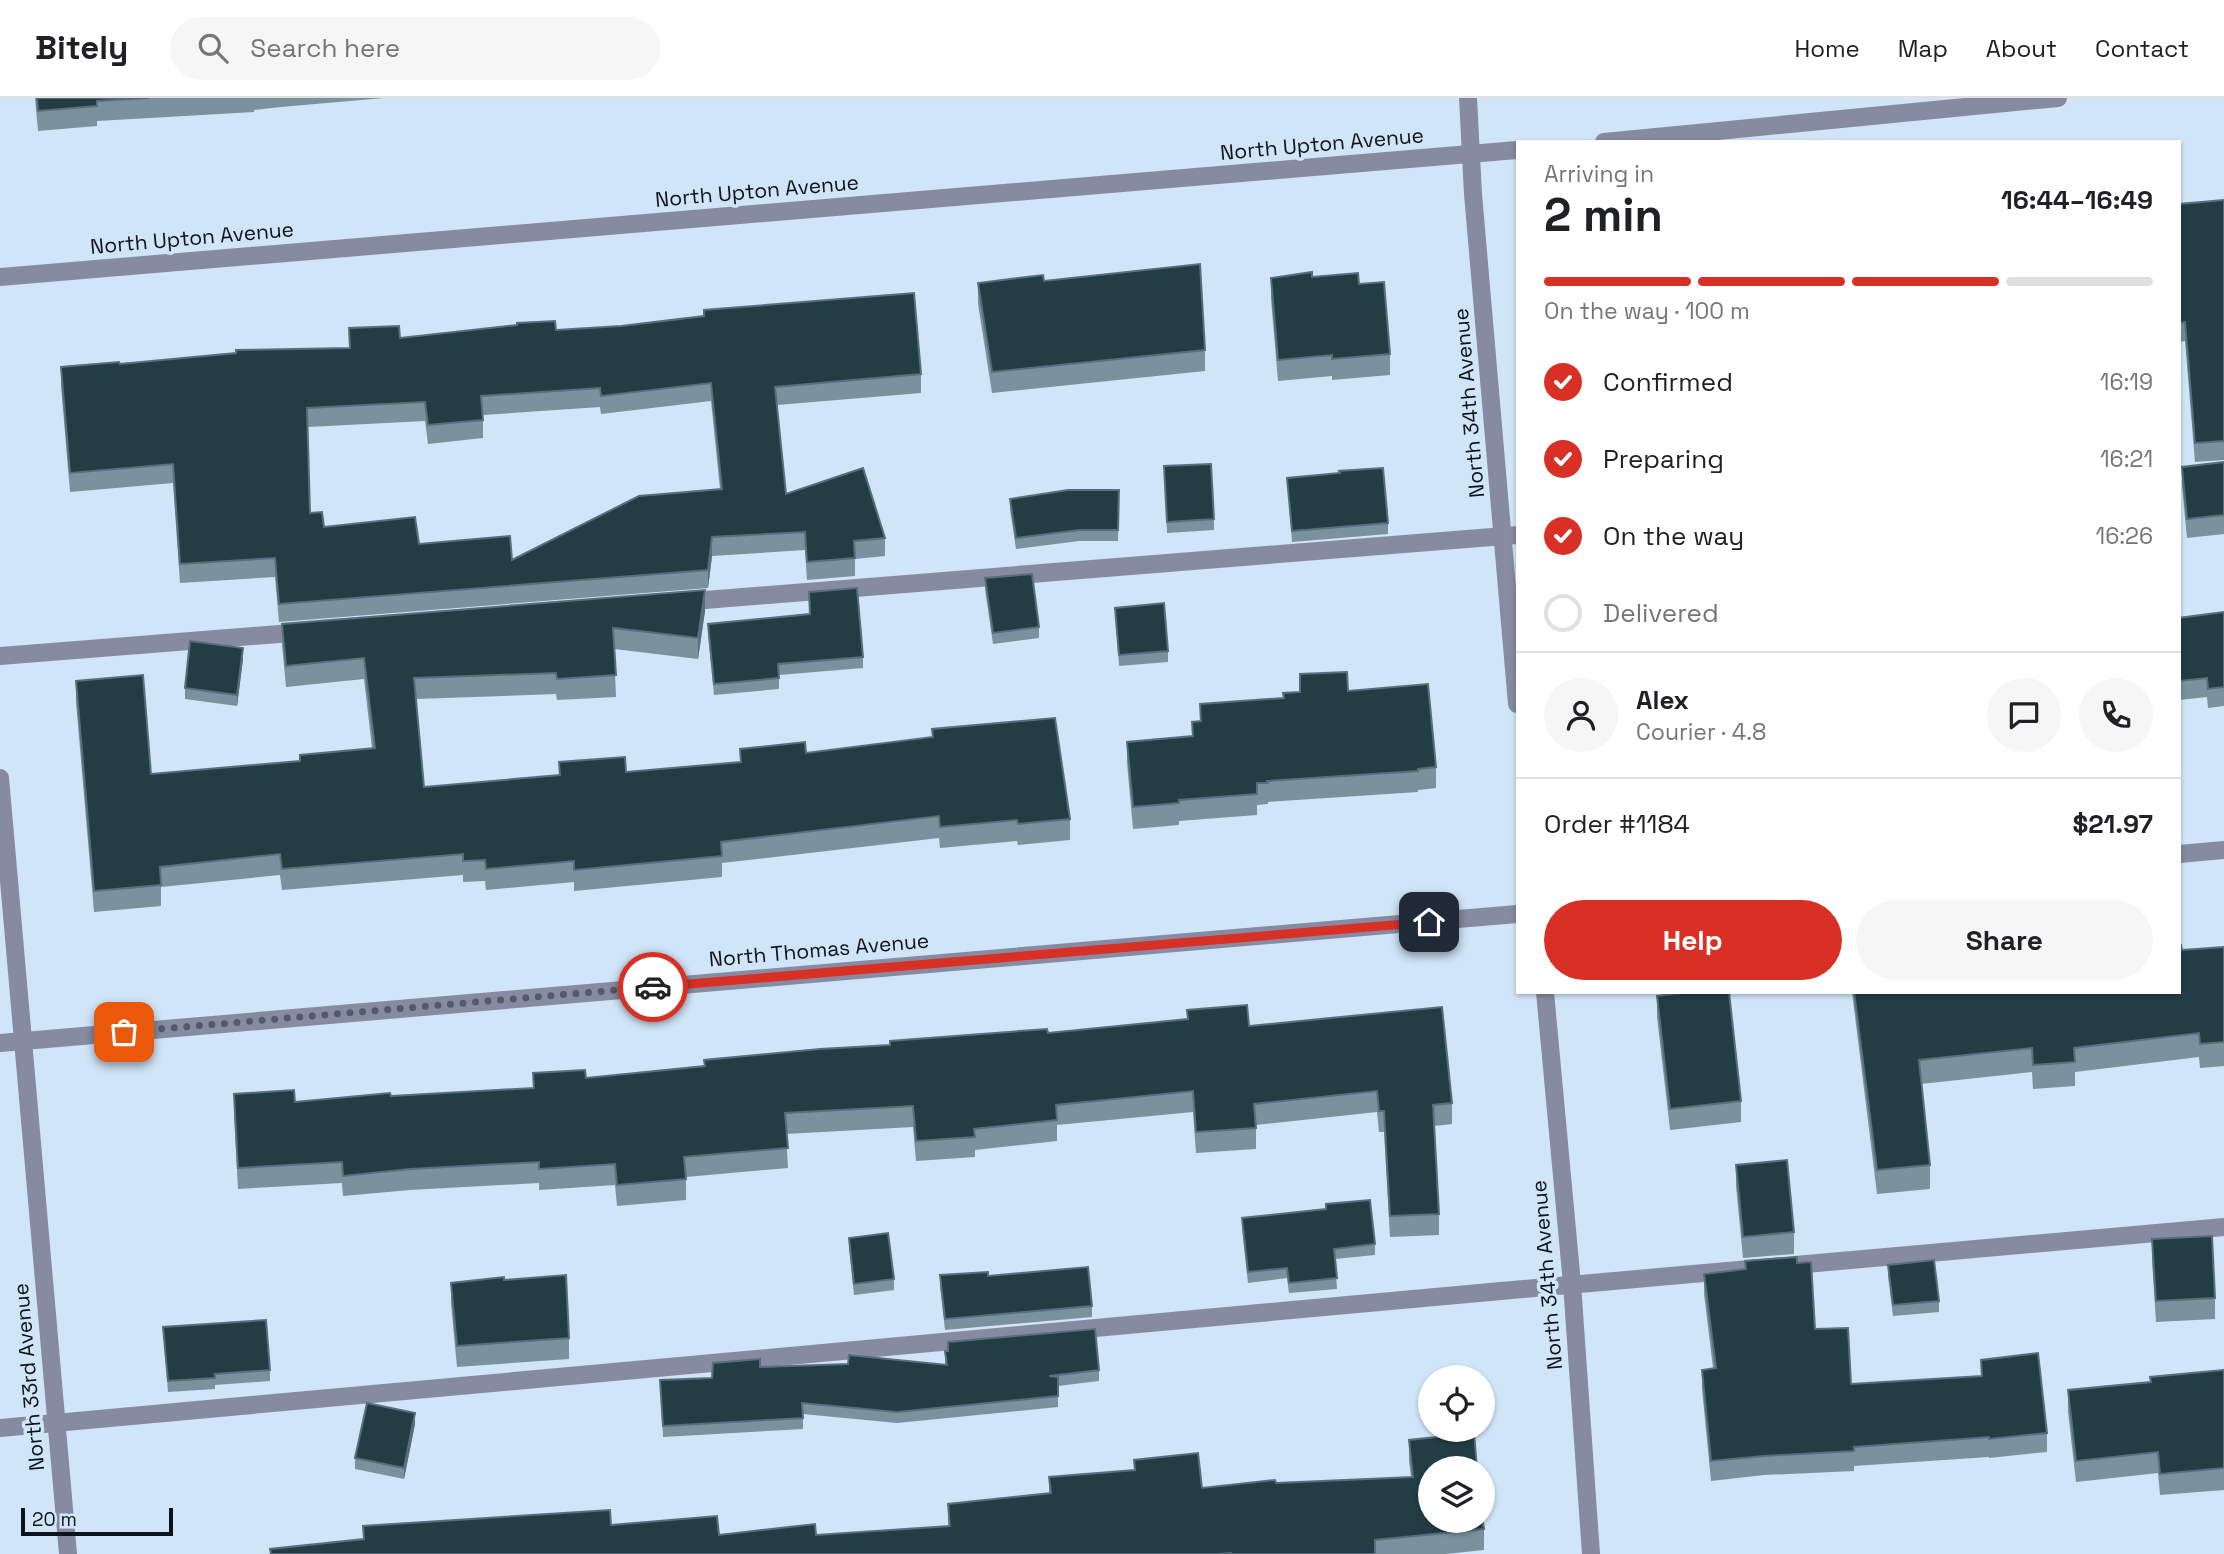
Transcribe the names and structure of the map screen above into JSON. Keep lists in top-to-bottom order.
{
  "streets": {
    "street": [
      "North Upton Avenue",
      "North 34th Avenue",
      "North Thomas Avenue",
      "North 33rd Avenue"
    ]
  },
  "crossings": [
    ["North Upton Avenue", "North 34th Avenue"],
    ["North Thomas Avenue", "North 33rd Avenue"]
  ],
  "scale_bar": "20 m",
  "page": {
    "header": "Bitely",
    "search": "Search here",
    "nav": [
      "Home",
      "Map",
      "About",
      "Contact"
    ],
    "heading": ["2 min", "Arriving in", "16:44–16:49"],
    "panel": [
      "Alex",
      "Courier · 4.8",
      "Order #1184",
      "$21.97"
    ],
    "bar": "On the way · 100 m",
    "list": [
      ["Confirmed", "16:19"],
      ["Preparing", "16:21"],
      ["On the way", "16:26"],
      "Delivered"
    ],
    "buttons": ["Help", "Share"],
    "scale": "20 m"
  }
}
